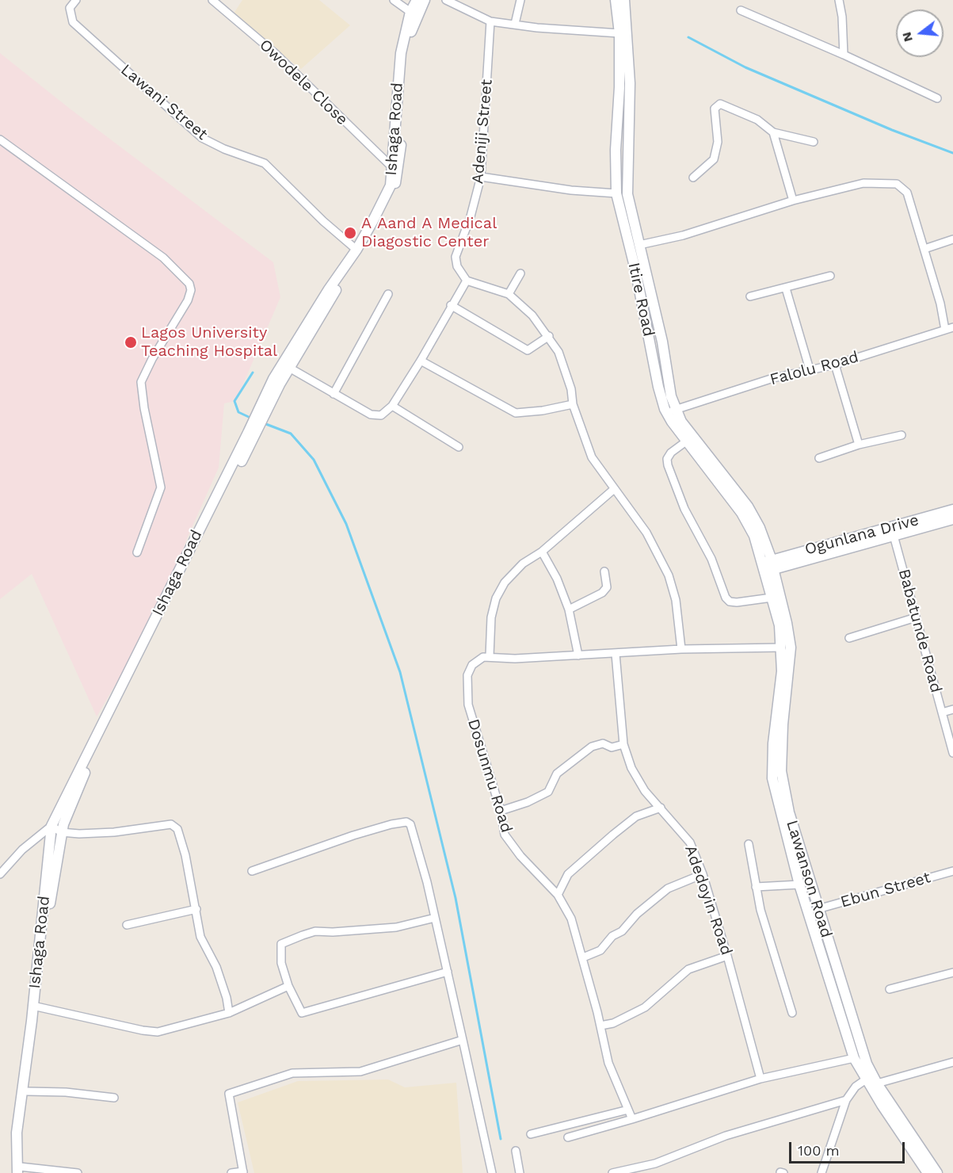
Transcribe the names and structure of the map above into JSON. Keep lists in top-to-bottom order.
{
  "streets": {
    "main road": [
      "Ishaga Road",
      "Itire Road",
      "Ogunlana Drive",
      "Lawanson Road"
    ],
    "street": [
      "Owodele Close",
      "Lawani Street",
      "Adeniji Street",
      "Falolu Road",
      "Babatunde Road",
      "Dosunmu Road",
      "Ebun Street",
      "Adedoyin Road"
    ]
  },
  "crossings": [
    ["Owodele Close", "Ishaga Road"],
    ["Lawani Street", "Ishaga Road"],
    ["Itire Road", "Falolu Road"],
    ["Itire Road", "Ogunlana Drive"],
    ["Itire Road", "Lawanson Road"],
    ["Ogunlana Drive", "Babatunde Road"],
    ["Ogunlana Drive", "Lawanson Road"],
    ["Lawanson Road", "Ebun Street"]
  ],
  "places": ["A Aand A Medical Diagostic Center", "Lagos University Teaching Hospital"],
  "scale_bar": "100 m",
  "north": "left"
}
